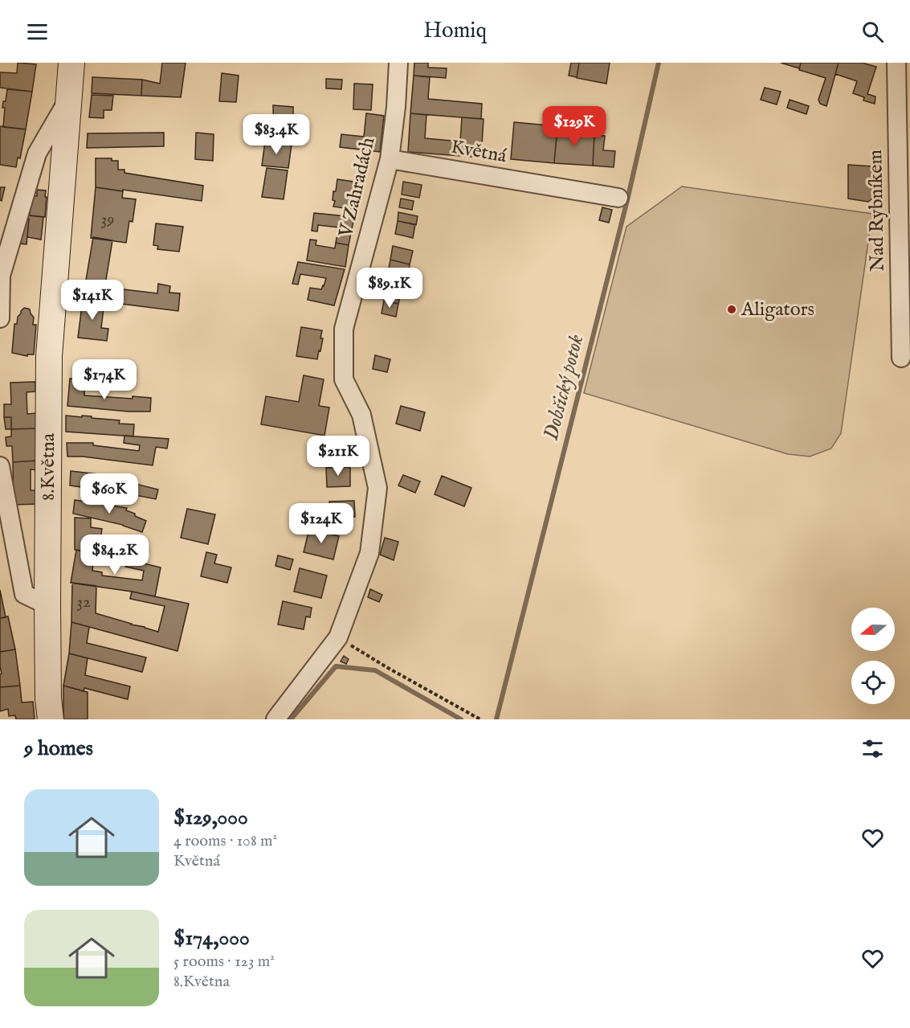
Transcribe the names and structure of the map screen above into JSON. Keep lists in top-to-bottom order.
{
  "streets": {
    "main road": ["8.Května"],
    "street": ["Květná", "V Zahradách", "Nad Rybníkem"]
  },
  "crossings": [
    ["Květná", "V Zahradách"]
  ],
  "water": ["Dobšický potok"],
  "places": ["Aligators"],
  "house_numbers": ["39", "32"],
  "north": "left",
  "page": {
    "header": "Homiq",
    "price": [
      "$129K",
      "$83.4K",
      "$89.1K",
      "$141K",
      "$174K",
      "$211K",
      "$60K",
      "$124K",
      "$84.2K"
    ],
    "heading": "9 homes",
    "list": [
      {
        "name": "$129,000",
        "note": "4 rooms · 108 m² · Květná"
      },
      {
        "name": "$174,000",
        "note": "5 rooms · 123 m² · 8.Května"
      }
    ]
  }
}
